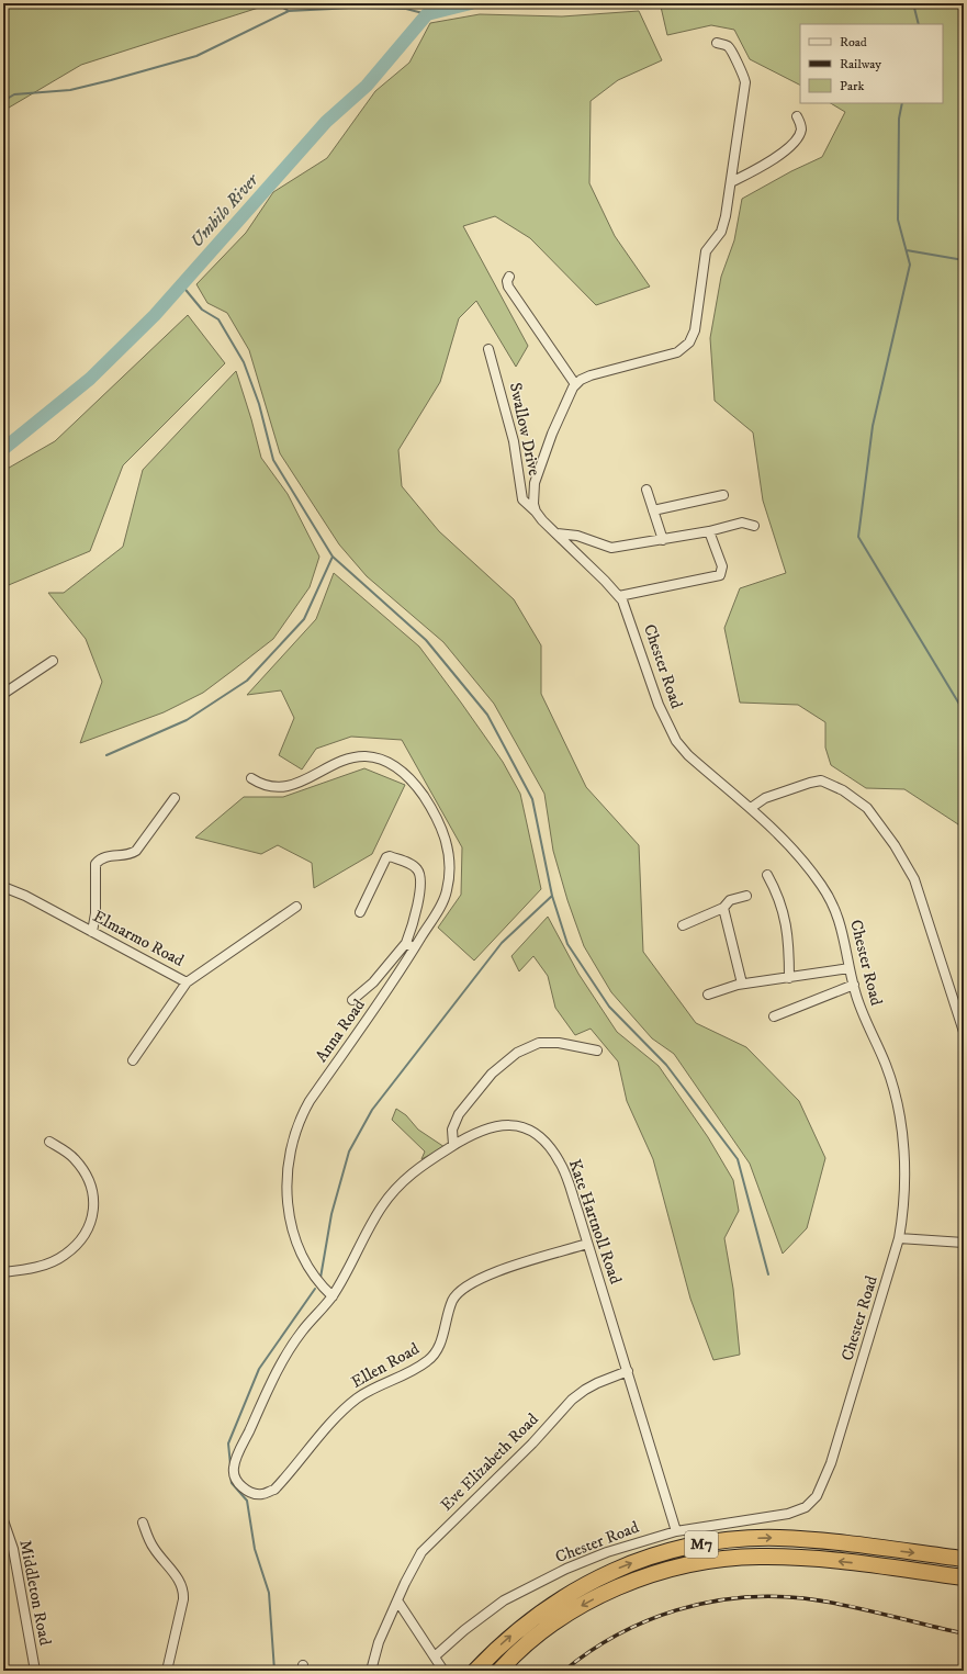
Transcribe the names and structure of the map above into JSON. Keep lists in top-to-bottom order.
{
  "streets": {
    "highway": ["M7"],
    "street": [
      "Swallow Drive",
      "Chester Road",
      "Elmarmo Road",
      "Anna Road",
      "Kate Hartnoll Road",
      "Ellen Road",
      "Eve Elizabeth Road",
      "Middleton Road"
    ]
  },
  "crossings": [
    ["Swallow Drive", "Chester Road"],
    ["Chester Road", "Kate Hartnoll Road"],
    ["Anna Road", "Kate Hartnoll Road"],
    ["Kate Hartnoll Road", "Ellen Road"],
    ["Kate Hartnoll Road", "Eve Elizabeth Road"]
  ],
  "water": ["Umbilo River"],
  "legend": ["Road", "Railway", "Park"]
}
